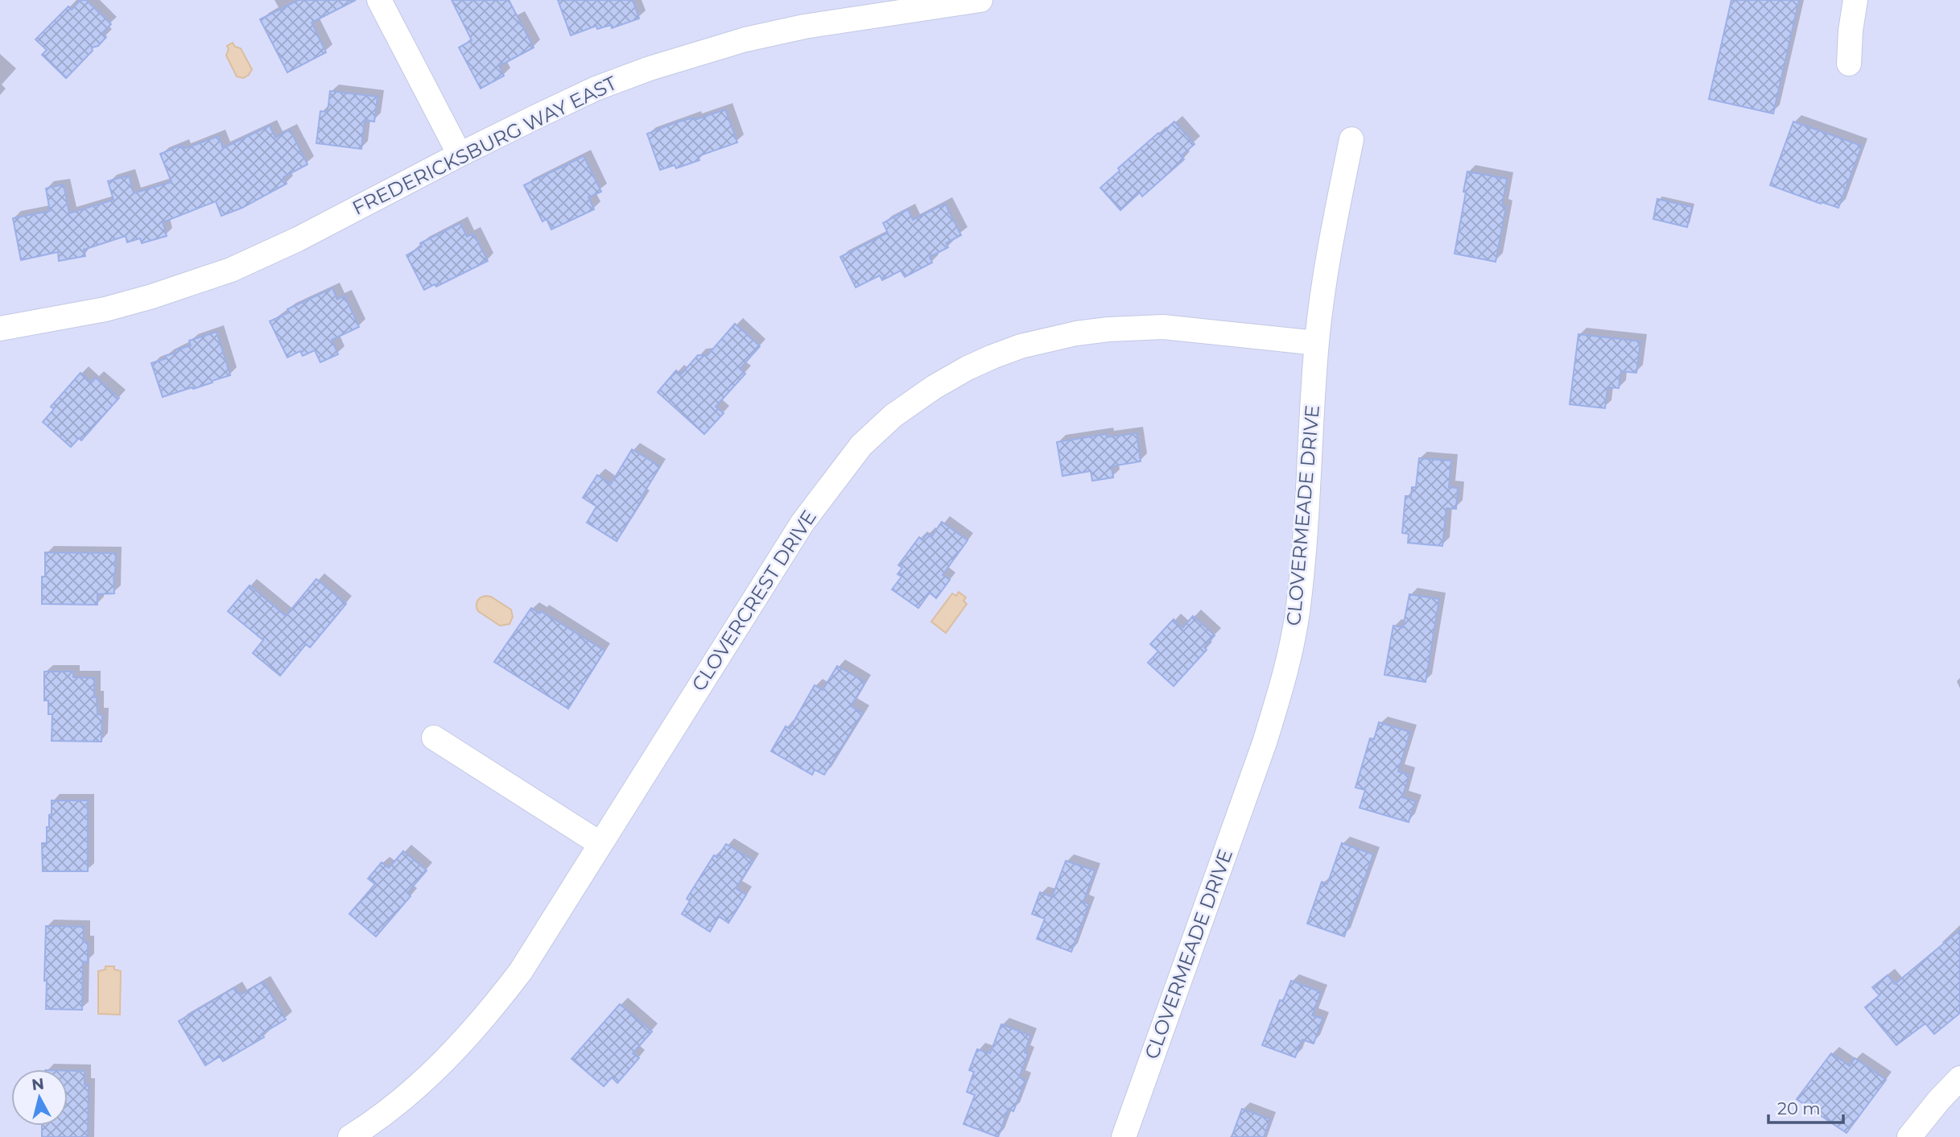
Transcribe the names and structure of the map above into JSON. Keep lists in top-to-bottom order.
{
  "streets": {
    "street": ["FREDERICKSBURG WAY EAST", "CLOVERMEADE DRIVE", "CLOVERCREST DRIVE"]
  },
  "crossings": [
    ["CLOVERMEADE DRIVE", "CLOVERCREST DRIVE"]
  ],
  "scale_bar": "20 m",
  "north": "top"
}
